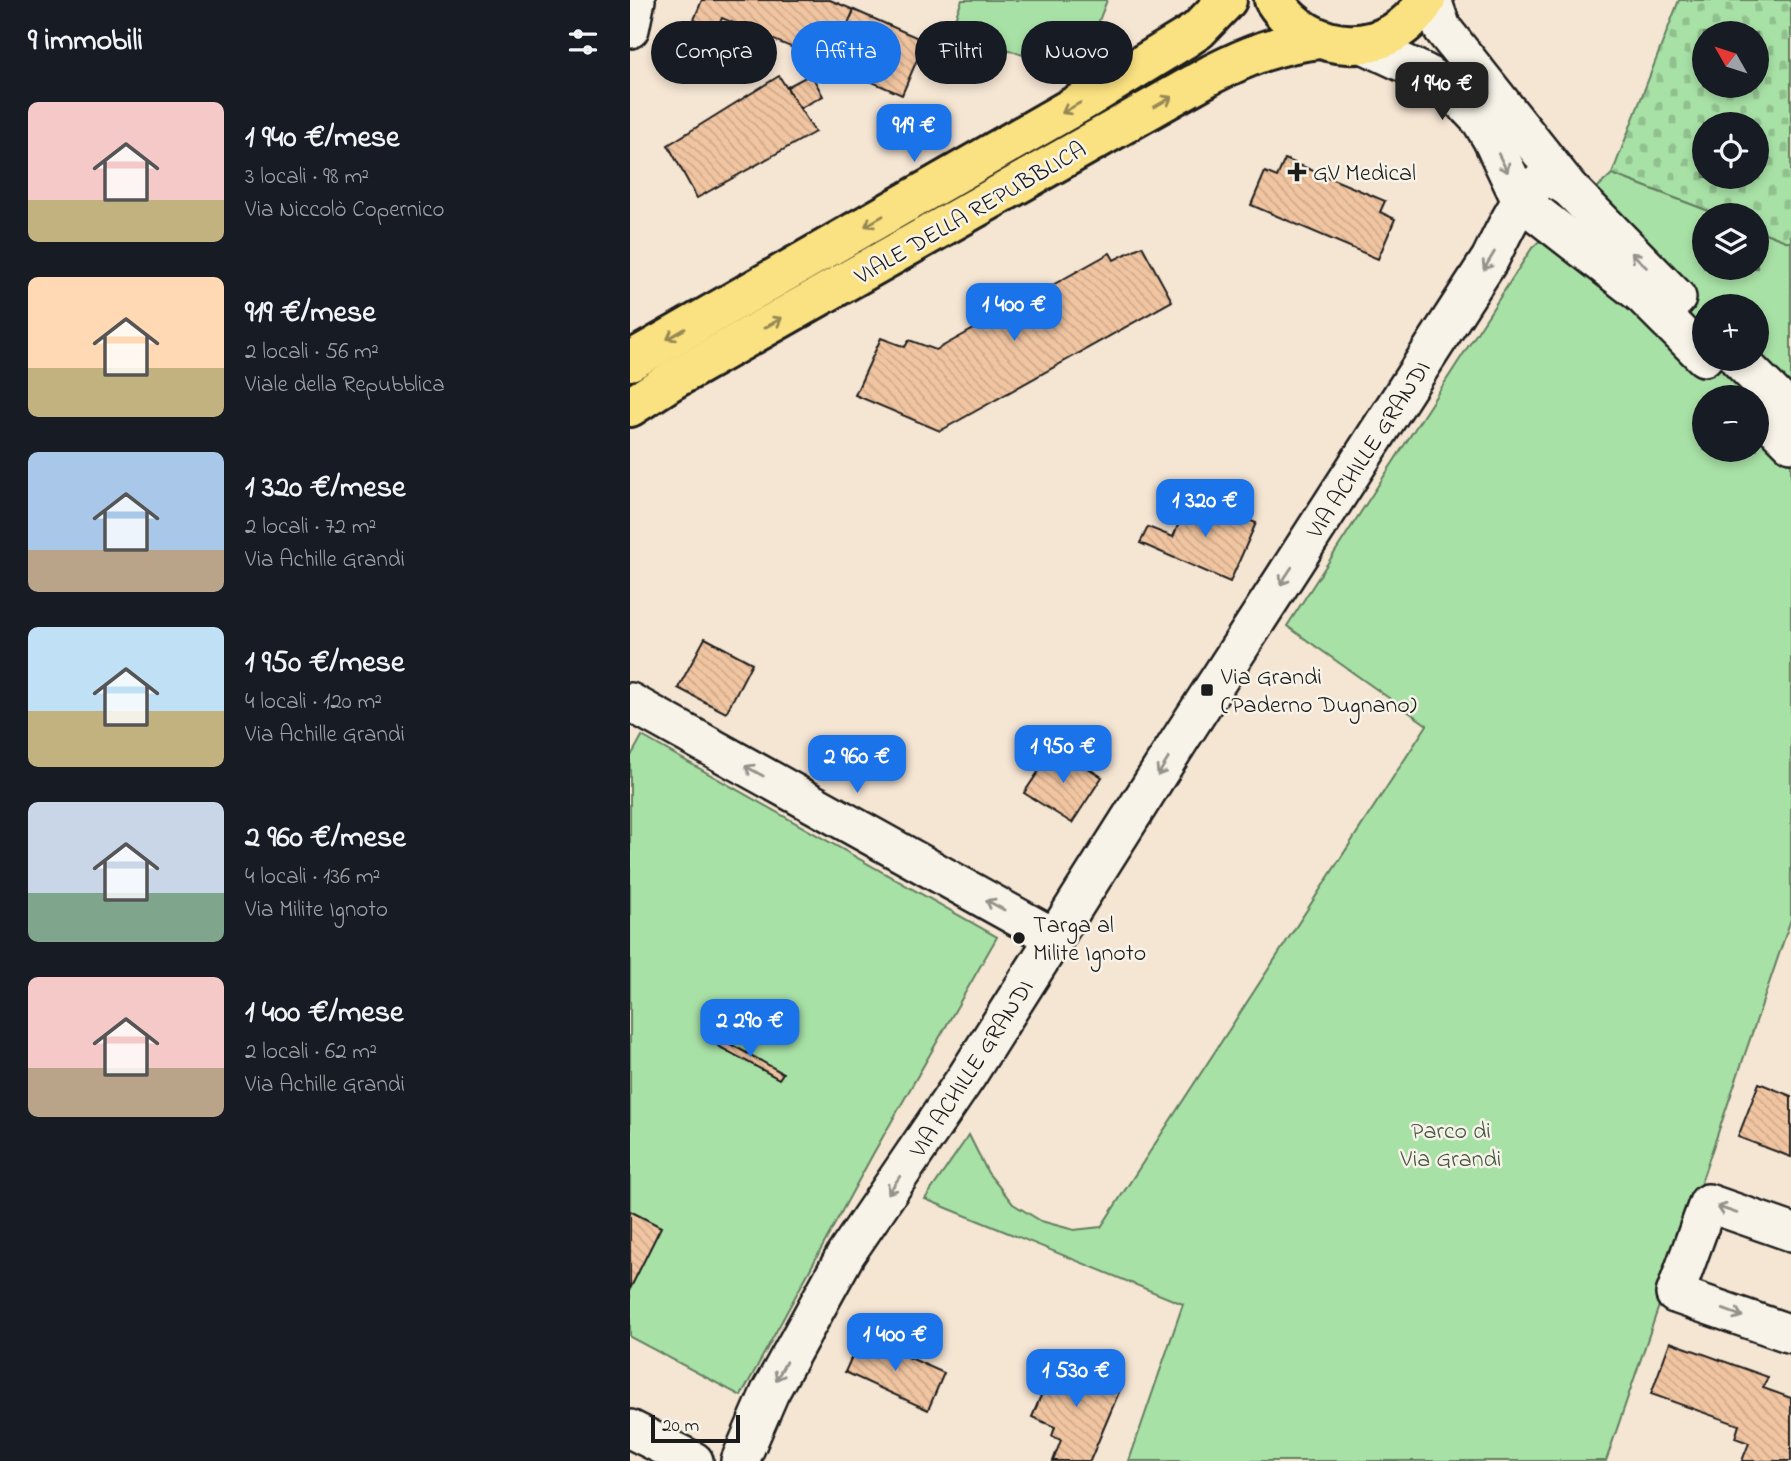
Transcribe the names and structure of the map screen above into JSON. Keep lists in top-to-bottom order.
{
  "streets": {
    "main road": ["VIALE DELLA REPUBBLICA"],
    "street": ["VIA ACHILLE GRANDI"]
  },
  "one_way": ["VIA ACHILLE GRANDI"],
  "parks": ["Parco di Via Grandi"],
  "places": {
    "health": ["GV Medical"],
    "transit": ["Via Grandi (Paderno Dugnano)"],
    "other": ["Targa al Milite Ignoto"]
  },
  "scale_bar": "20 m",
  "north": "top left",
  "page": {
    "heading": "9 immobili",
    "map_buttons": ["+", "−"],
    "chip": [
      "Compra",
      "Affitta",
      "Filtri",
      "Nuovo"
    ],
    "price": [
      "1 940 €",
      "919 €",
      "1 400 €",
      "1 320 €",
      "1 950 €",
      "2 960 €",
      "2 290 €",
      "1 400 €",
      "1 530 €"
    ],
    "list": [
      {
        "name": "1 940 €/mese",
        "note": "3 locali · 98 m² · Via Niccolò Copernico"
      },
      {
        "name": "919 €/mese",
        "note": "2 locali · 56 m² · Viale della Repubblica"
      },
      {
        "name": "1 320 €/mese",
        "note": "2 locali · 72 m² · Via Achille Grandi"
      },
      {
        "name": "1 950 €/mese",
        "note": "4 locali · 120 m² · Via Achille Grandi"
      },
      {
        "name": "2 960 €/mese",
        "note": "4 locali · 136 m² · Via Milite Ignoto"
      },
      {
        "name": "1 400 €/mese",
        "note": "2 locali · 62 m² · Via Achille Grandi"
      }
    ],
    "scale": "20 m"
  }
}
